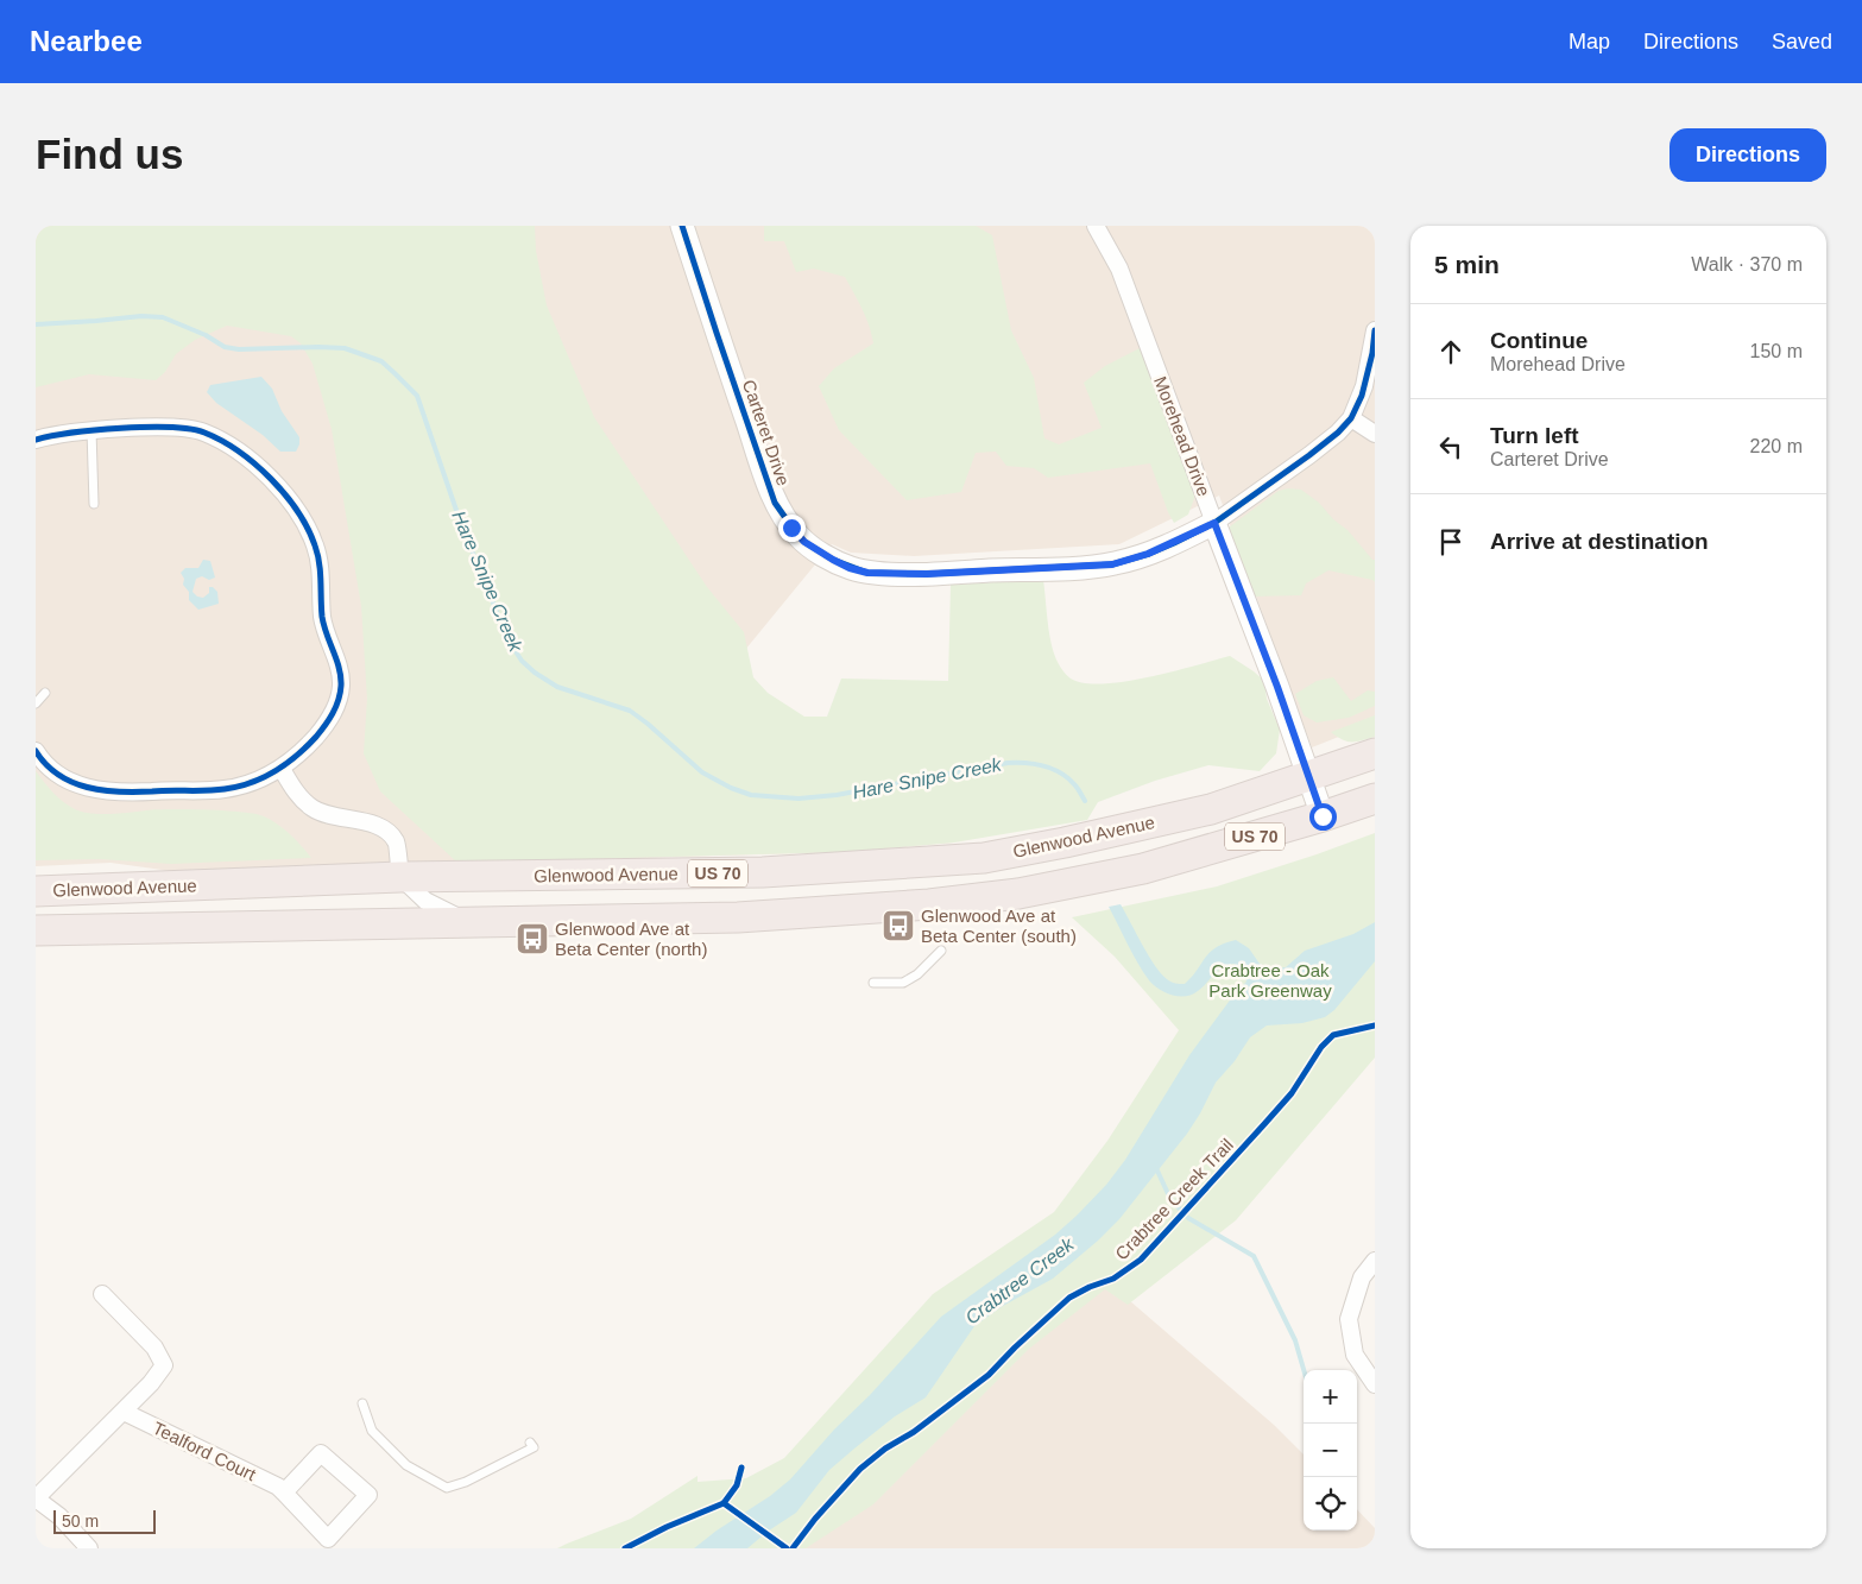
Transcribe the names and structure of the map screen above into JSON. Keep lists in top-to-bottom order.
{
  "streets": {
    "highway": ["Glenwood Avenue", "US 70"],
    "street": ["Carteret Drive", "Morehead Drive", "Tealford Court"],
    "cycle path": ["Crabtree Creek Trail"]
  },
  "crossings": [
    ["Carteret Drive", "Morehead Drive"],
    ["Morehead Drive", "Glenwood Avenue"],
    ["Morehead Drive", "US 70"]
  ],
  "water": ["Hare Snipe Creek", "Crabtree Creek"],
  "parks": ["Crabtree - Oak Park Greenway"],
  "places": {
    "bus stop": ["Glenwood Ave at Beta Center (south)", "Glenwood Ave at Beta Center (north)"]
  },
  "scale_bar": "50 m",
  "page": {
    "header": "Nearbee",
    "nav": ["Map", "Directions", "Saved"],
    "buttons": "Directions",
    "title": "Find us",
    "heading": ["5 min", "Walk · 370 m"],
    "list": [
      ["Continue", "Morehead Drive", "150 m"],
      ["Turn left", "Carteret Drive", "220 m"],
      "Arrive at destination"
    ],
    "map_buttons": ["+", "−"],
    "scale": "50 m"
  }
}
